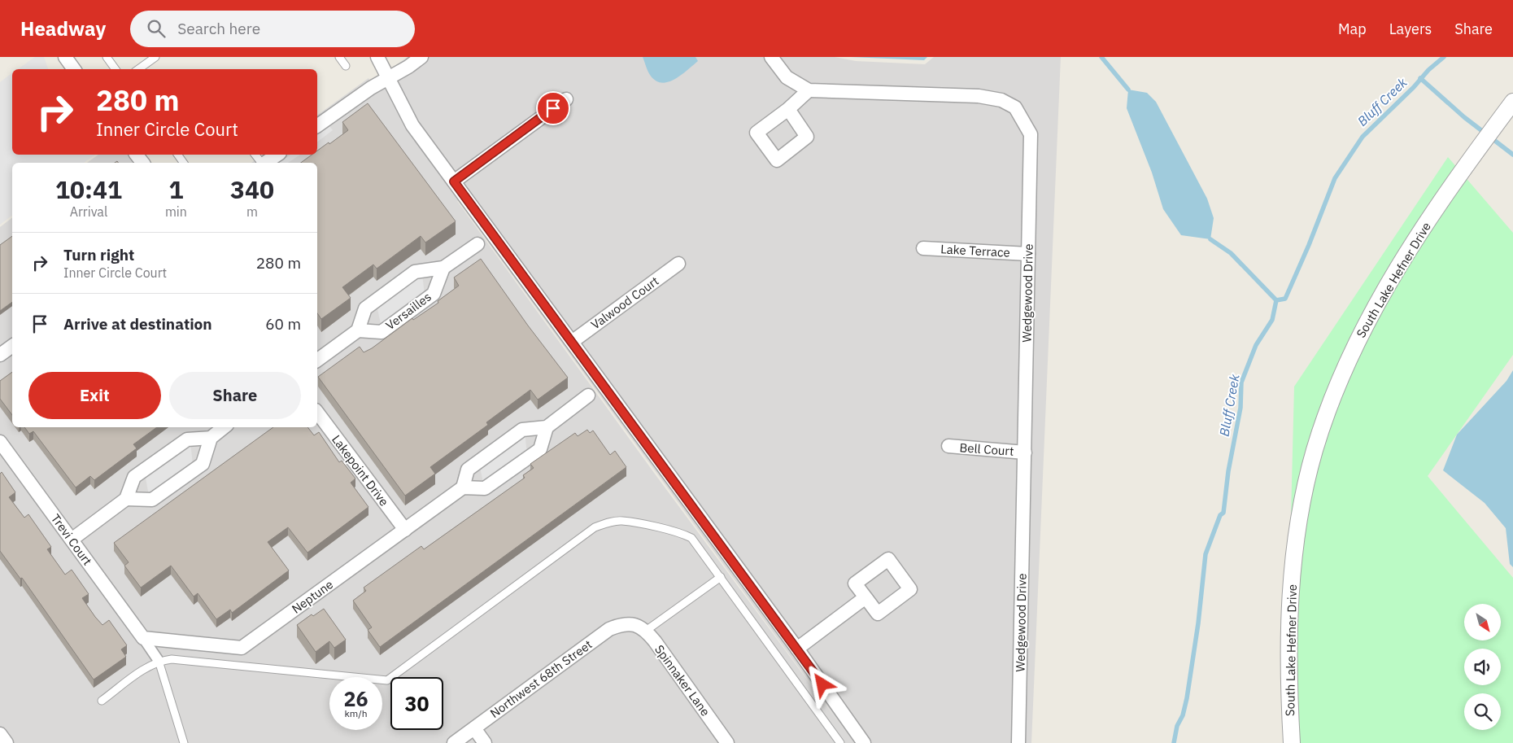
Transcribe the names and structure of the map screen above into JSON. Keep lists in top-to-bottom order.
{
  "streets": {
    "street": [
      "Lake Terrace",
      "South Lake Hefner Drive",
      "Wedgewood Drive",
      "Valwood Court",
      "Versailles",
      "Bell Court",
      "Lakepoint Drive",
      "Trevi Court",
      "Neptune",
      "Northwest 68th Street",
      "Spinnaker Lane"
    ]
  },
  "crossings": [
    ["Lake Terrace", "Wedgewood Drive"],
    ["Wedgewood Drive", "Bell Court"],
    ["Lakepoint Drive", "Neptune"],
    ["Trevi Court", "Neptune"],
    ["Northwest 68th Street", "Spinnaker Lane"]
  ],
  "water": ["Bluff Creek"],
  "north": "bottom right",
  "page": {
    "header": "Headway",
    "search": "Search here",
    "nav": ["Map", "Layers", "Share"],
    "turn": ["280 m", "Inner Circle Court"],
    "eta": [
      "10:41",
      "Arrival",
      "1",
      "min",
      "340",
      "m"
    ],
    "list": [
      {
        "name": "Turn right",
        "note": "Inner Circle Court",
        "value": "280 m"
      },
      {
        "name": "Arrive at destination",
        "value": "60 m"
      }
    ],
    "buttons": ["Exit", "Share"],
    "speed": "26 km/h",
    "limit": "30"
  }
}
